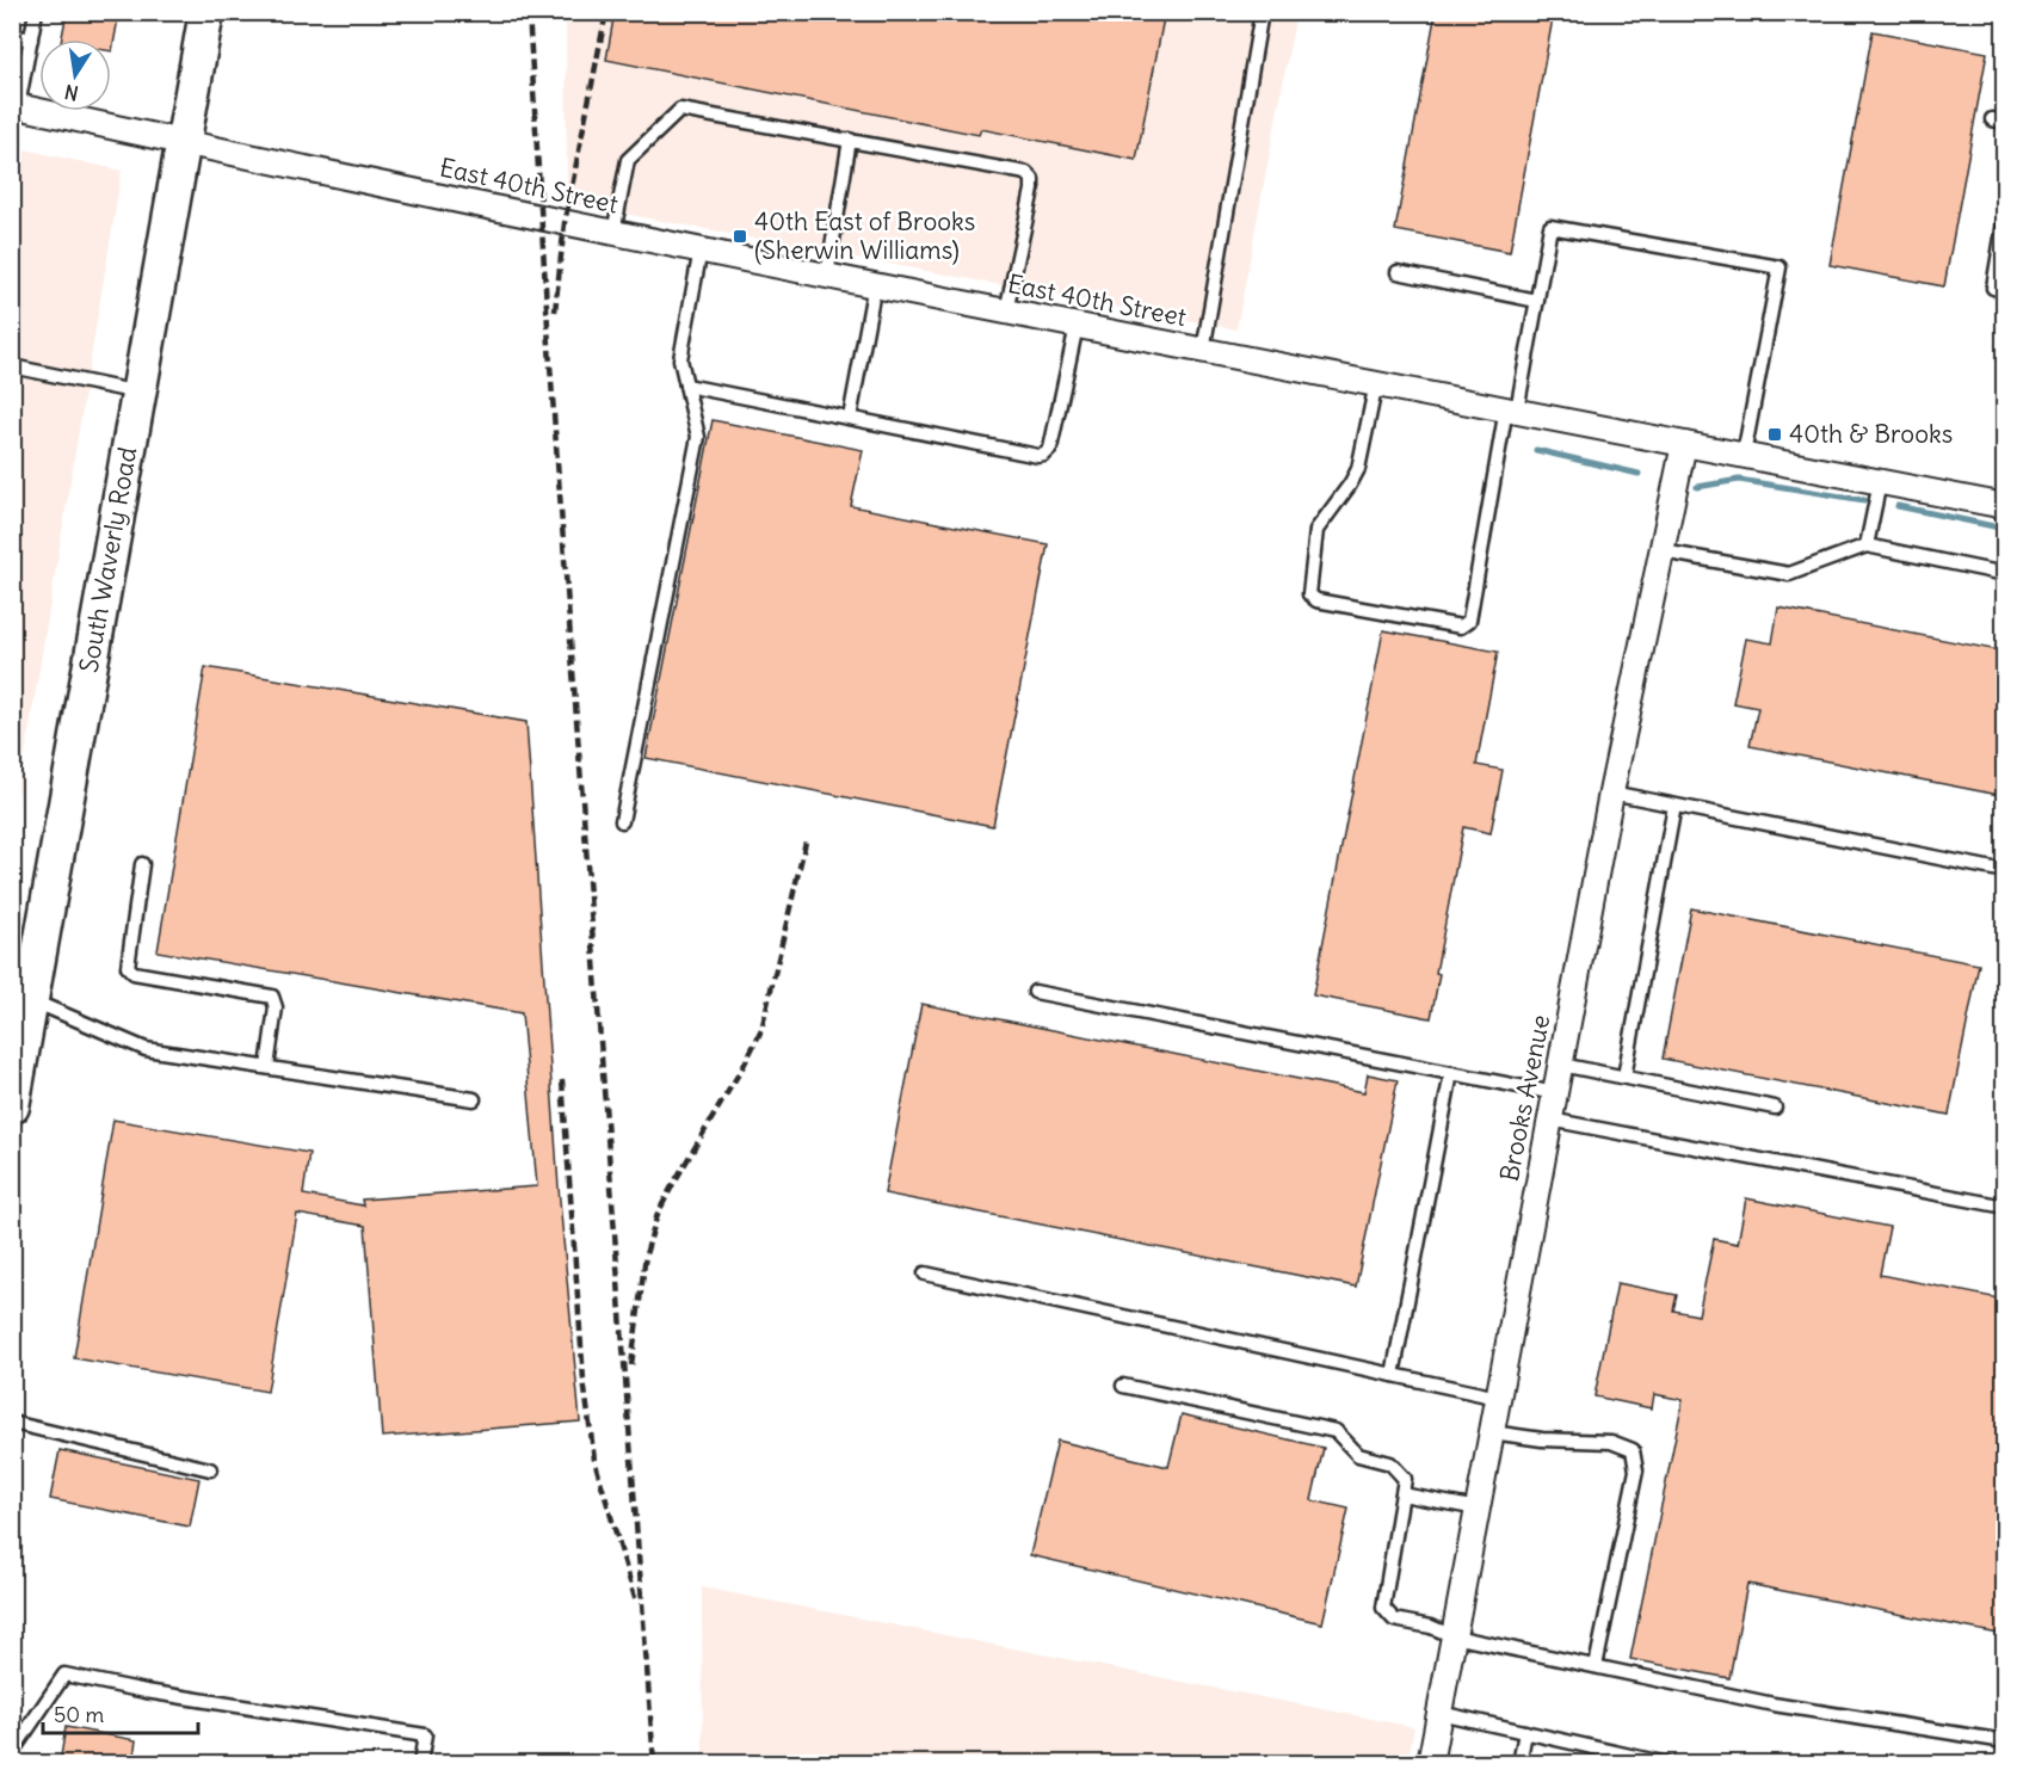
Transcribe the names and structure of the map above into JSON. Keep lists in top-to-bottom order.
{
  "streets": {
    "main road": ["South Waverly Road"],
    "street": ["East 40th Street", "Brooks Avenue"]
  },
  "crossings": [
    ["East 40th Street", "South Waverly Road"],
    ["East 40th Street", "Brooks Avenue"]
  ],
  "places": {
    "transit": ["40th East of Brooks (Sherwin Williams)", "40th & Brooks"]
  },
  "scale_bar": "50 m",
  "north": "bottom"
}
